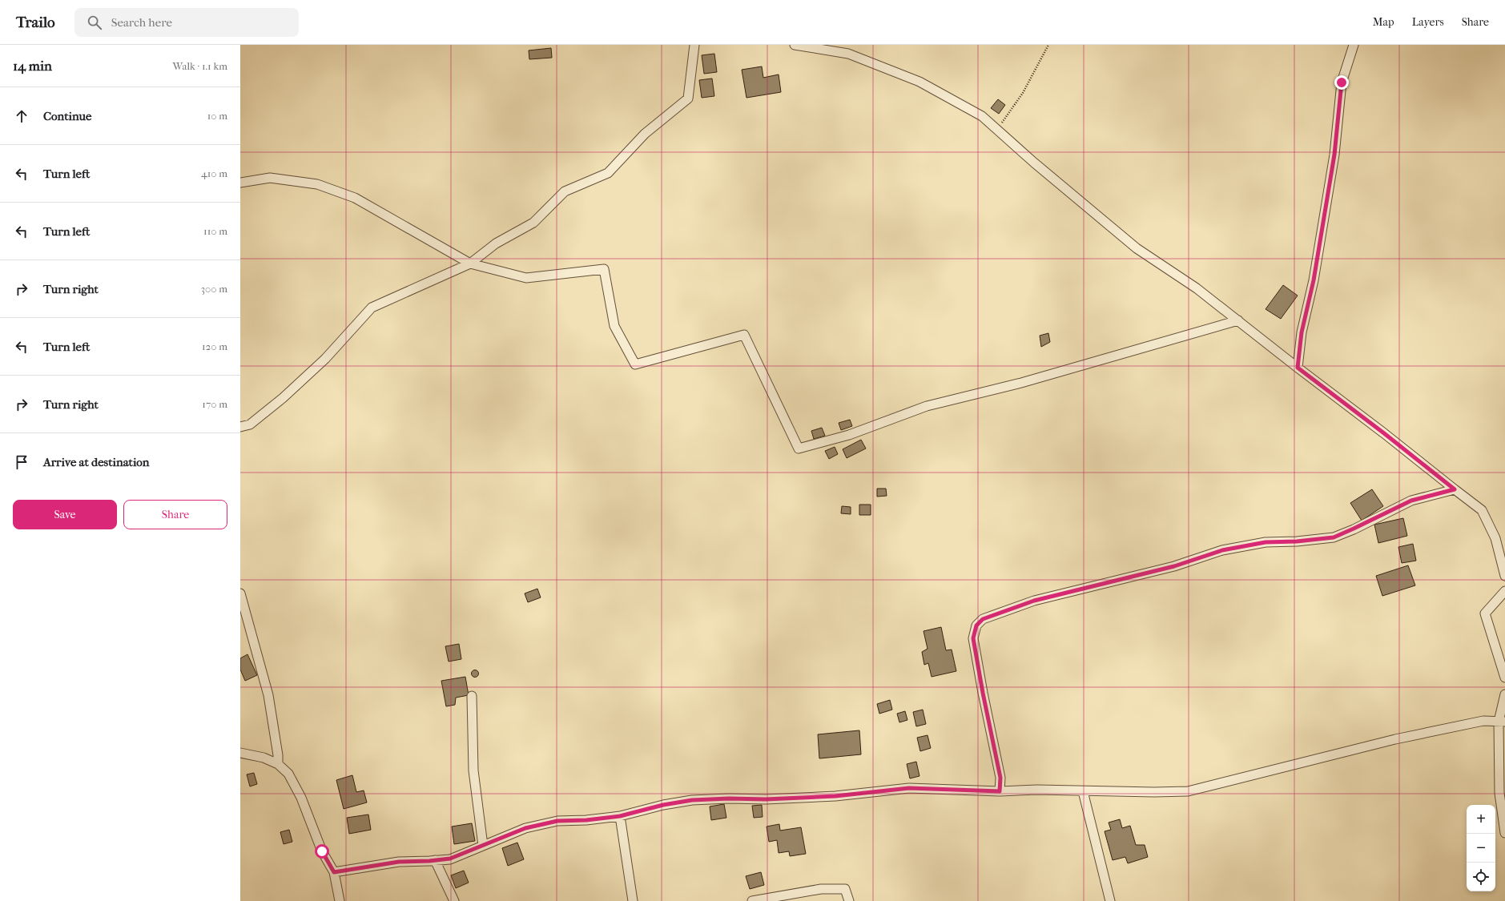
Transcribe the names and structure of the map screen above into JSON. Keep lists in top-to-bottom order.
{
  "page": {
    "header": "Trailo",
    "search": "Search here",
    "nav": ["Map", "Layers", "Share"],
    "heading": ["14 min", "Walk · 1.1 km"],
    "list": [
      ["Continue", "10 m"],
      ["Turn left", "410 m"],
      ["Turn left", "110 m"],
      ["Turn right", "300 m"],
      ["Turn left", "120 m"],
      ["Turn right", "170 m"],
      "Arrive at destination"
    ],
    "buttons": ["Save", "Share"],
    "map_buttons": ["+", "−"]
  }
}
